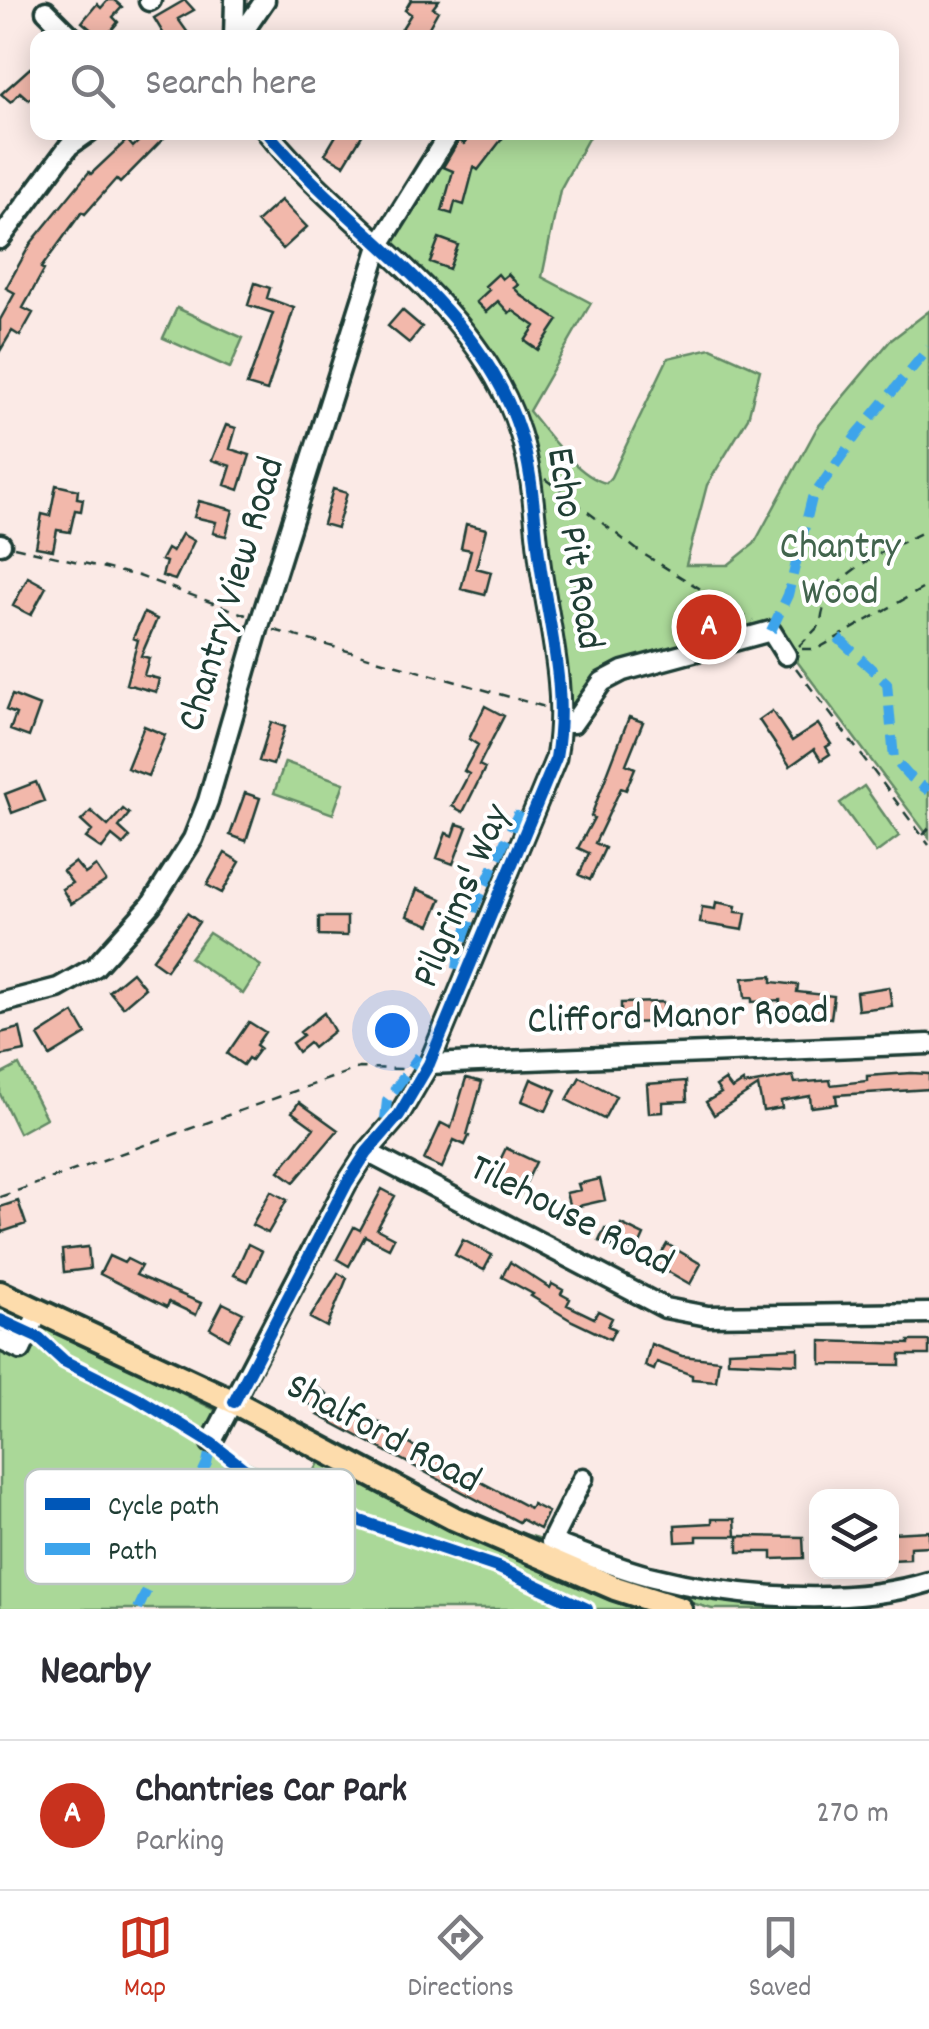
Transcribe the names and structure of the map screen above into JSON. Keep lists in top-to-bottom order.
{
  "streets": {
    "main road": ["Shalford Road"],
    "street": [
      "Echo Pit Road",
      "Chantry View Road",
      "Pilgrims' Way",
      "Clifford Manor Road",
      "Tilehouse Road"
    ]
  },
  "crossings": [
    ["Echo Pit Road", "Chantry View Road"],
    ["Echo Pit Road", "Pilgrims' Way"],
    ["Pilgrims' Way", "Clifford Manor Road"],
    ["Pilgrims' Way", "Tilehouse Road"],
    ["Pilgrims' Way", "Shalford Road"]
  ],
  "parks": ["Chantry Wood"],
  "legend": ["Cycle path", "Path"],
  "page": {
    "search": "Search here",
    "pins": "A",
    "heading": "Nearby",
    "list": [
      {
        "mark": "A",
        "name": "Chantries Car Park",
        "note": "Parking",
        "value": "270 m"
      }
    ],
    "nav": ["Map", "Directions", "Saved"]
  }
}
